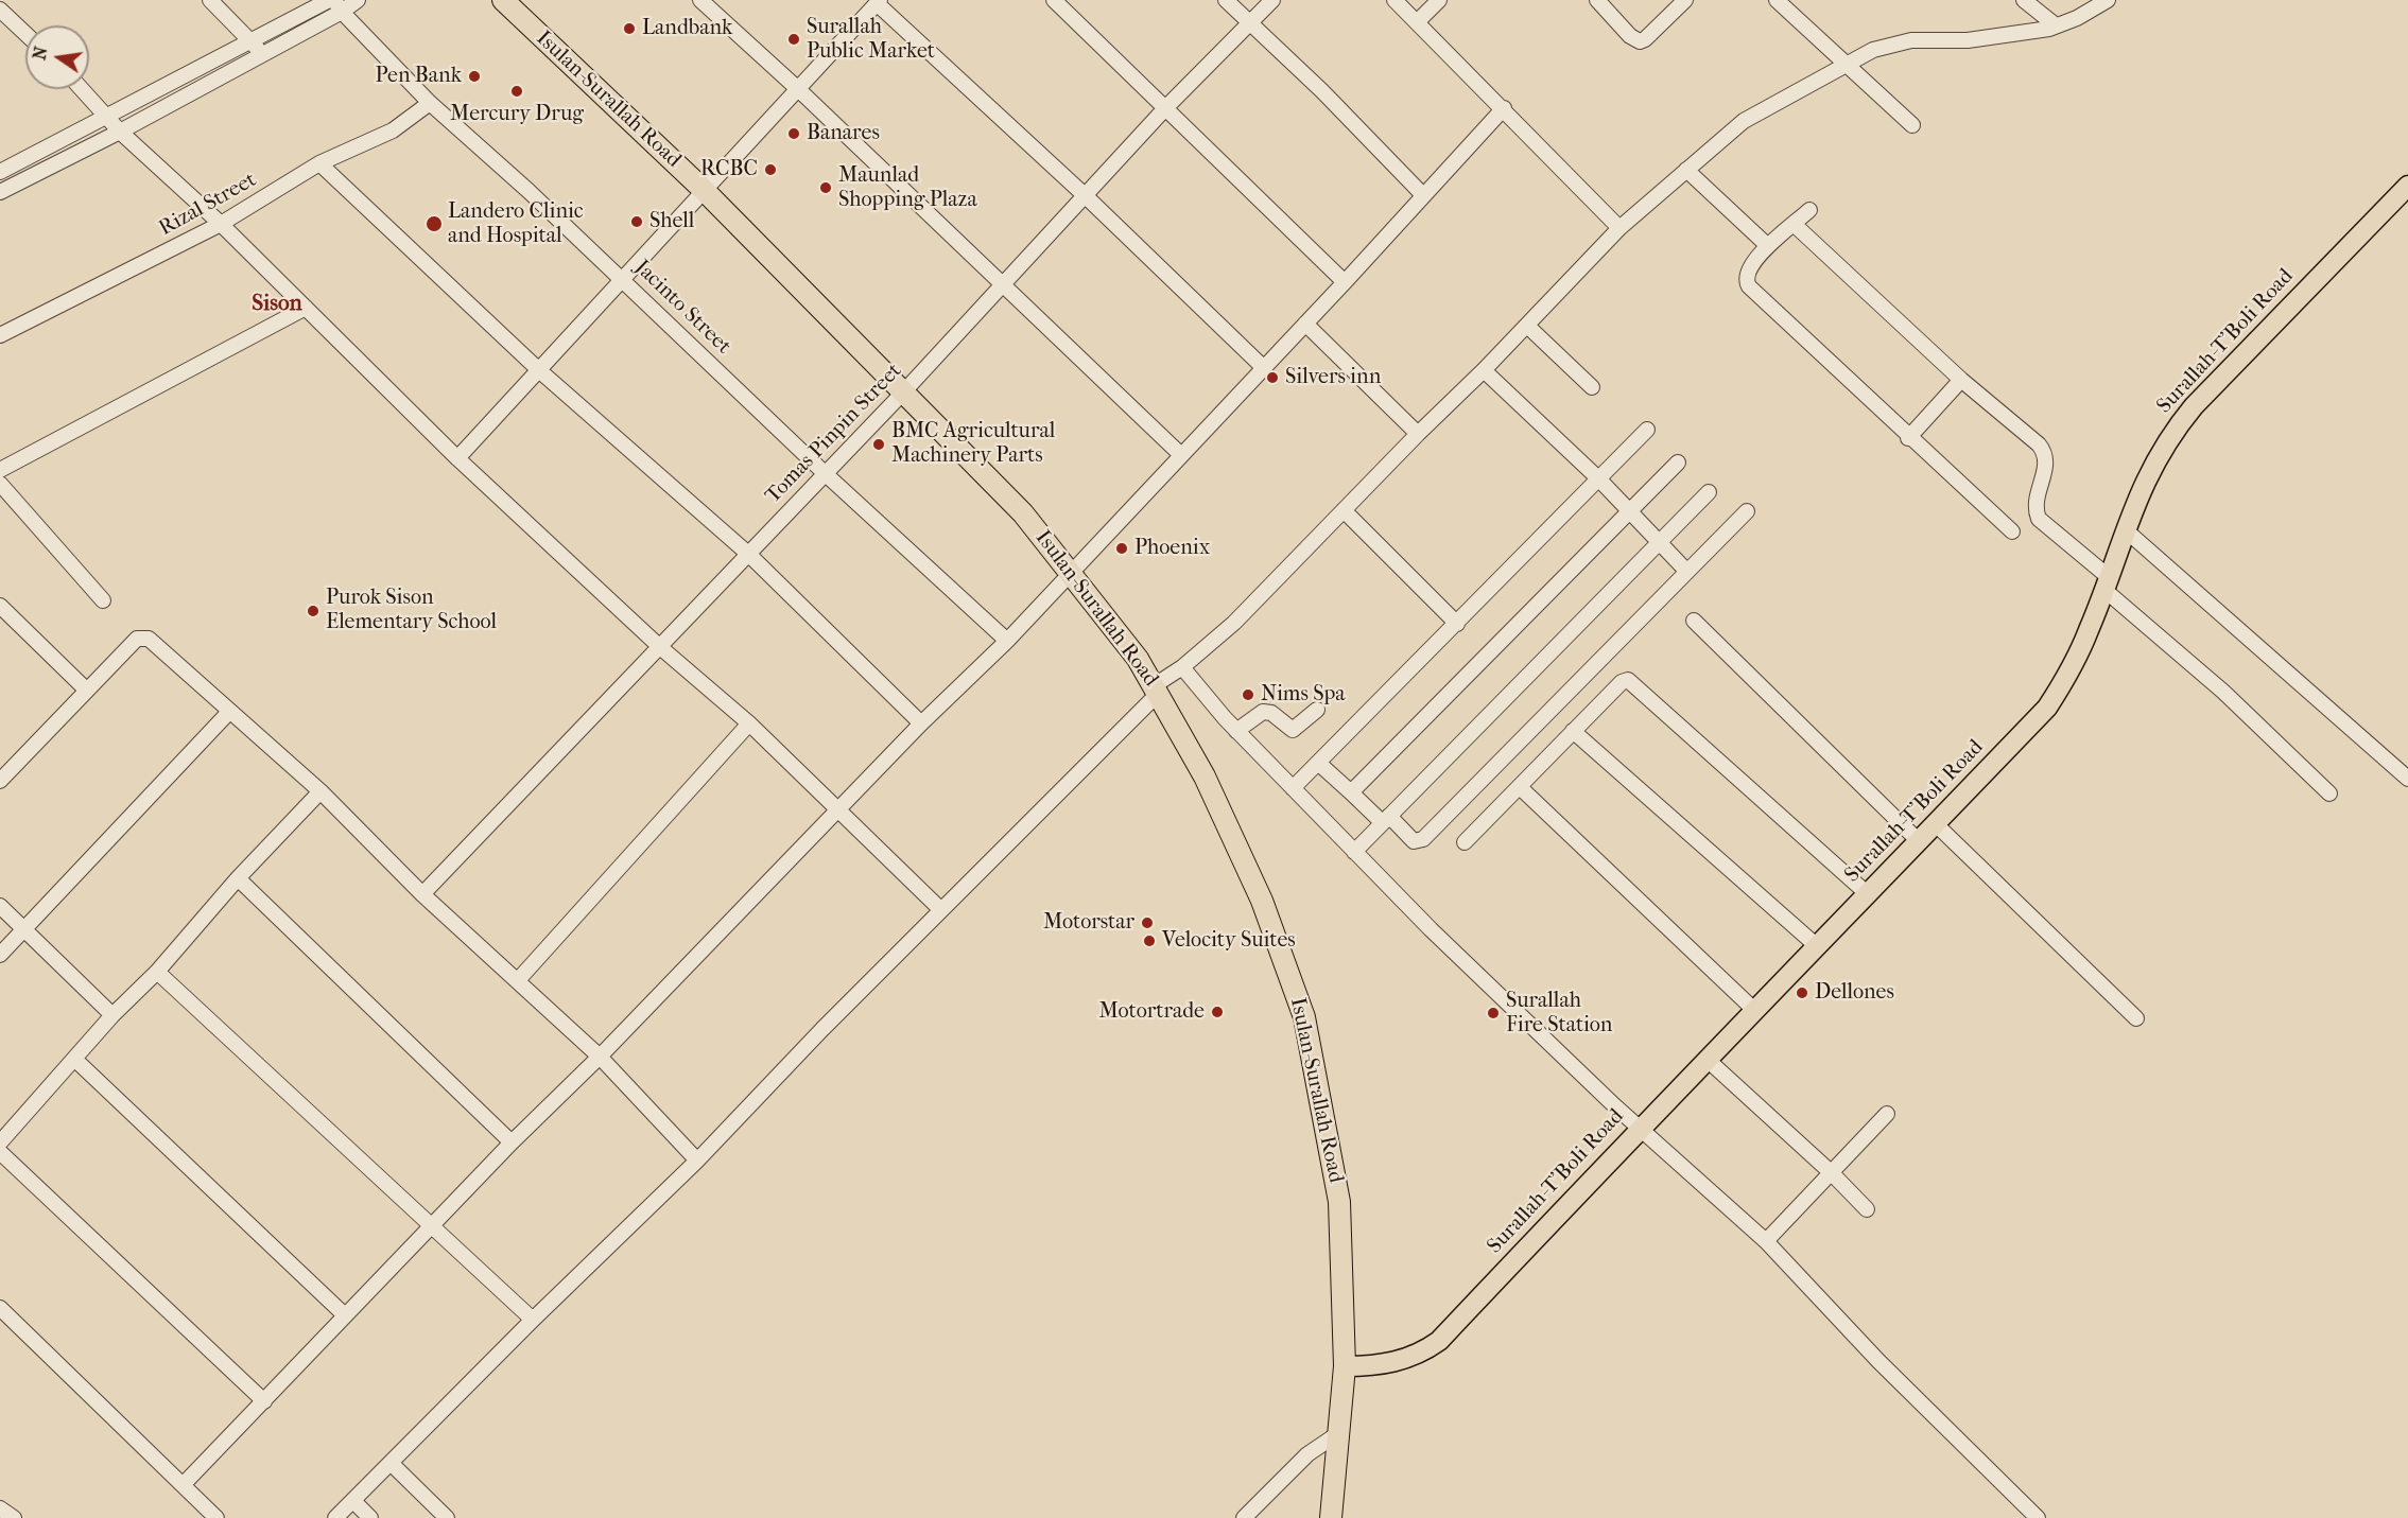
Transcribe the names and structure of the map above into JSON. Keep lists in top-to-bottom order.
{
  "streets": {
    "highway": ["Isulan-Surallah Road"],
    "main road": ["Surallah-T'Boli Road"],
    "street": ["Rizal Street", "Jacinto Street", "Tomas Pinpin Street"]
  },
  "crossings": [
    ["Isulan-Surallah Road", "Surallah-T'Boli Road"],
    ["Isulan-Surallah Road", "Tomas Pinpin Street"],
    ["Rizal Street", "Jacinto Street"],
    ["Jacinto Street", "Tomas Pinpin Street"]
  ],
  "districts": ["Sison"],
  "places": [
    "Landbank",
    "Surallah Public Market",
    "Pen Bank",
    "Mercury Drug",
    "Banares",
    "RCBC",
    "Maunlad Shopping Plaza",
    "Shell",
    "Landero Clinic and Hospital",
    "Silvers inn",
    "BMC Agricultural Machinery Parts",
    "Phoenix",
    "Purok Sison Elementary School",
    "Nims Spa",
    "Motorstar",
    "Velocity Suites",
    "Dellones",
    "Motortrade",
    "Surallah Fire Station"
  ],
  "north": "left"
}
